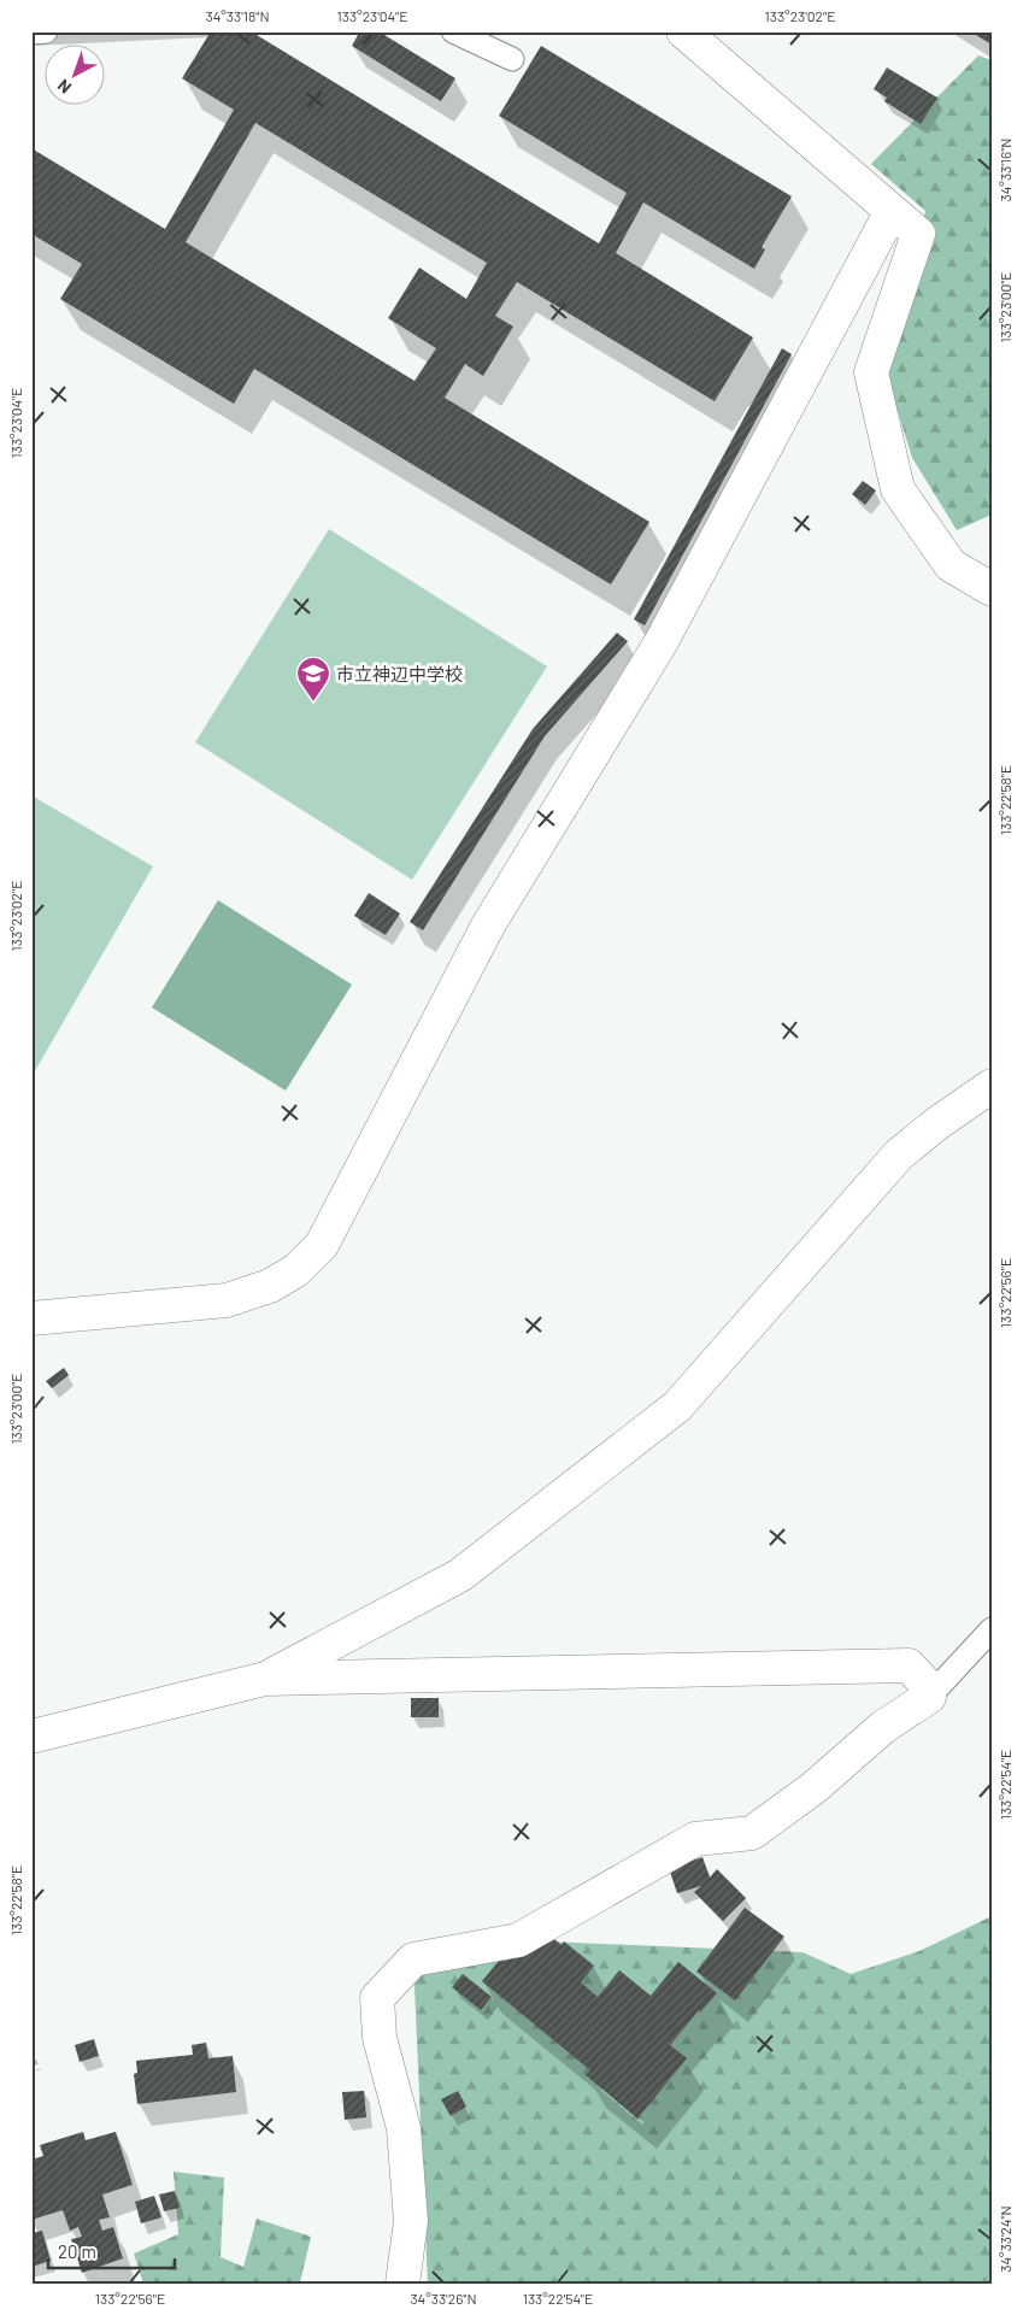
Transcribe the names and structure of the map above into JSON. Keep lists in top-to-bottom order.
{
  "places": {
    "school or university": ["市立神辺中学校"]
  },
  "scale_bar": "20 m",
  "north": "bottom left",
  "coordinates": [
    "34°33'18\"N",
    "133°23'04\"E",
    "133°23'02\"E",
    "34°33'16\"N",
    "133°23'00\"E",
    "133°22'58\"E",
    "133°22'56\"E",
    "133°22'54\"E",
    "34°33'24\"N",
    "34°33'26\"N"
  ]
}
